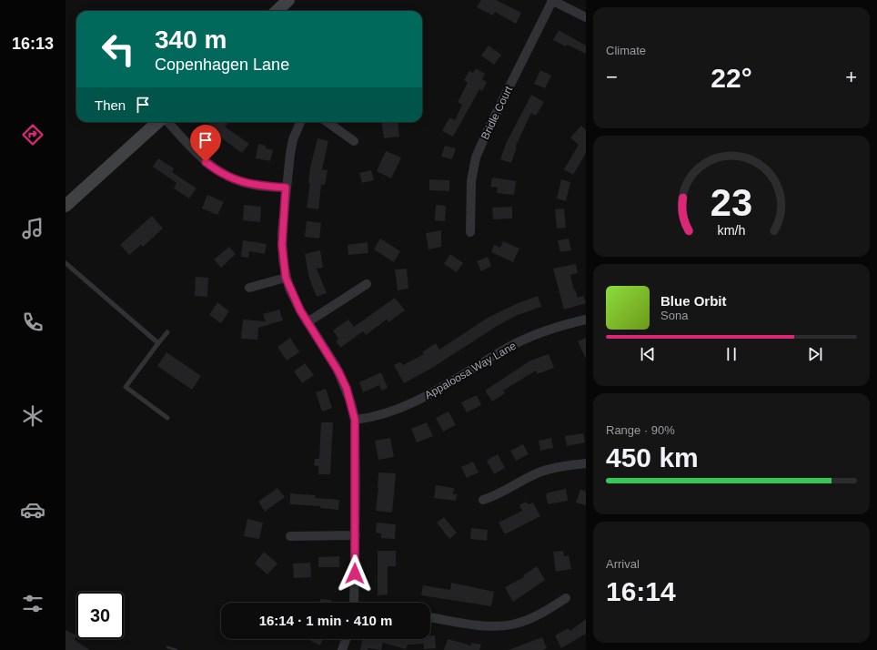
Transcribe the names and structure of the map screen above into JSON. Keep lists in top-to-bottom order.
{
  "streets": {
    "street": ["Bridle Court", "Appaloosa Way Lane"]
  },
  "page": {
    "tabs": "16:13",
    "tile": [
      "Climate",
      ["Range · 90%", "450 km"],
      ["Arrival", "16:14"]
    ],
    "turn": ["340 m", "Copenhagen Lane"],
    "heat": ["−", "22°", "+"],
    "then": "Then",
    "song": ["Blue Orbit", "Sona"],
    "limit": "30",
    "trip": "16:14 · 1 min · 410 m",
    "gauge": ["23", "km/h"]
  }
}
